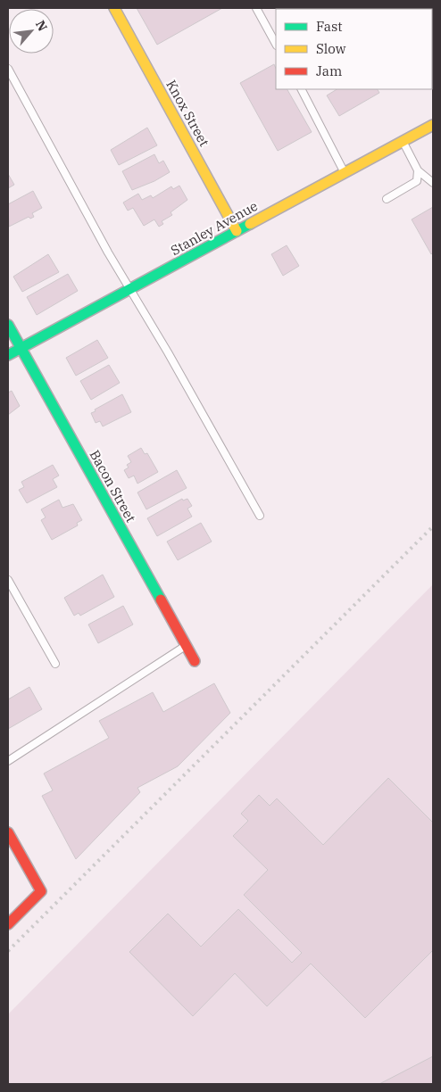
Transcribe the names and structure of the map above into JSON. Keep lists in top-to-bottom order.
{
  "streets": {
    "street": ["Knox Street", "Stanley Avenue", "Bacon Street"]
  },
  "crossings": [
    ["Knox Street", "Stanley Avenue"],
    ["Stanley Avenue", "Bacon Street"]
  ],
  "legend": ["Fast", "Slow", "Jam"],
  "north": "top right"
}
